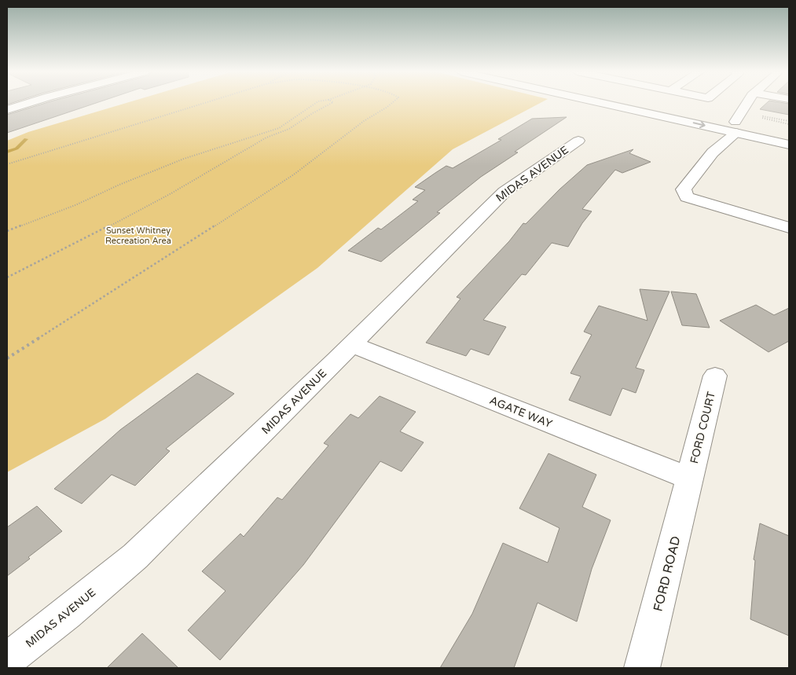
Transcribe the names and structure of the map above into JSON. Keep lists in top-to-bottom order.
{
  "streets": {
    "street": [
      "MIDAS AVENUE",
      "AGATE WAY",
      "FORD COURT",
      "FORD ROAD"
    ]
  },
  "crossings": [
    ["MIDAS AVENUE", "AGATE WAY"],
    ["AGATE WAY", "FORD COURT"],
    ["AGATE WAY", "FORD ROAD"],
    ["FORD COURT", "FORD ROAD"]
  ],
  "parks": ["Sunset Whitney Recreation Area"]
}
